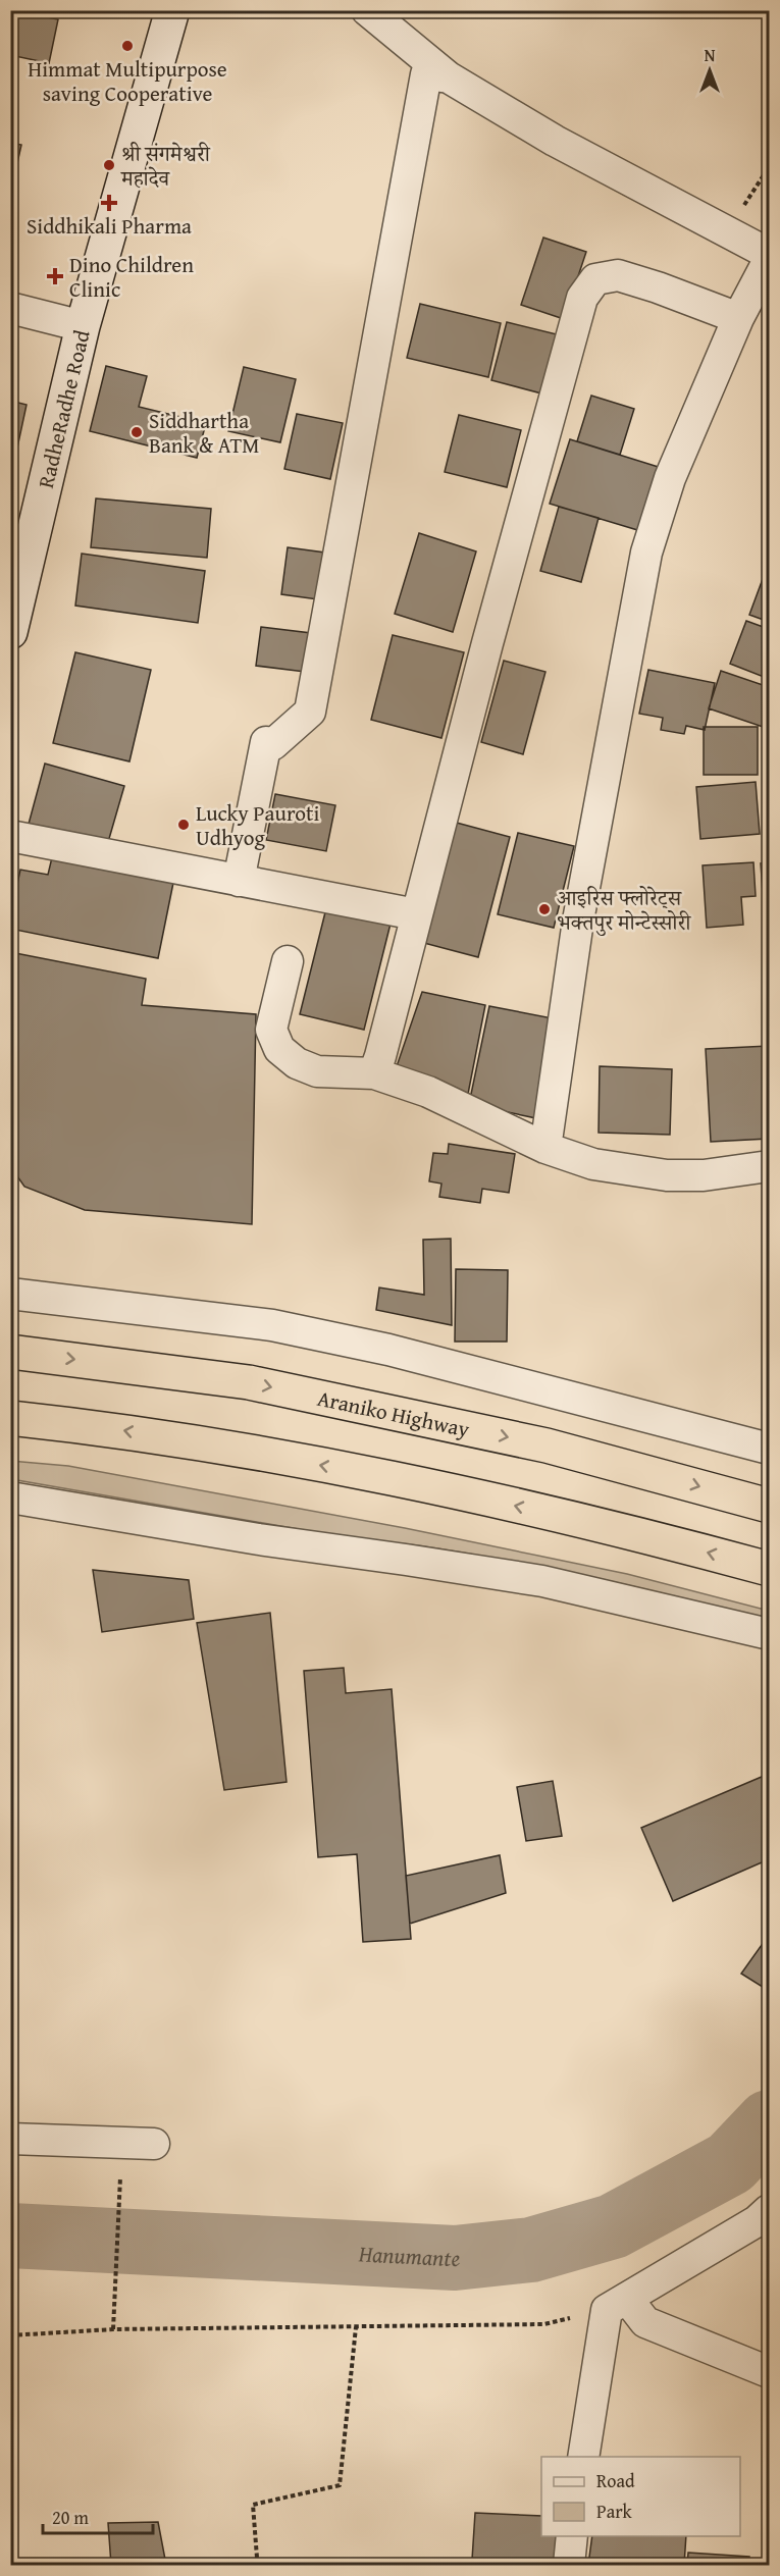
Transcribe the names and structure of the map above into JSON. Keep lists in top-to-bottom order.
{
  "streets": {
    "highway": ["Araniko Highway"],
    "main road": ["RadheRadhe Road"]
  },
  "water": ["Hanumante"],
  "places": {
    "other": [
      "Himmat Multipurpose saving Cooperative",
      "श्री संगमेश्वरी महादेव",
      "Siddhartha Bank & ATM",
      "Lucky Pauroti Udhyog",
      "आइरिस फ्लोरेट्स भक्तपुर मोन्टेस्सोरी"
    ],
    "health": ["Siddhikali Pharma", "Dino Children Clinic"]
  },
  "legend": ["Road", "Park"],
  "scale_bar": "20 m",
  "north": "top"
}
